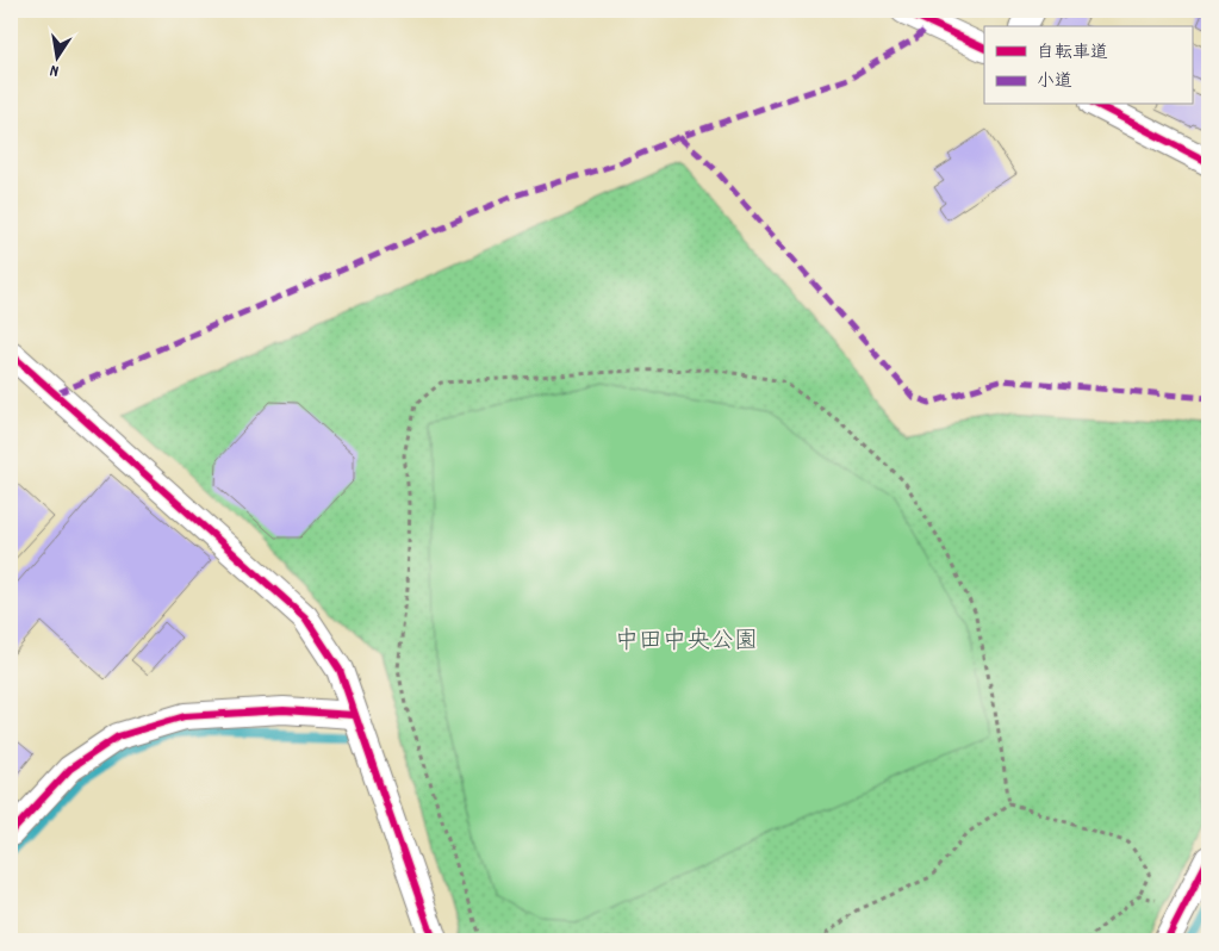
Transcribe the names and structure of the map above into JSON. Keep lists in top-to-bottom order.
{
  "parks": ["中田中央公園"],
  "legend": ["自転車道", "小道"],
  "north": "bottom"
}
